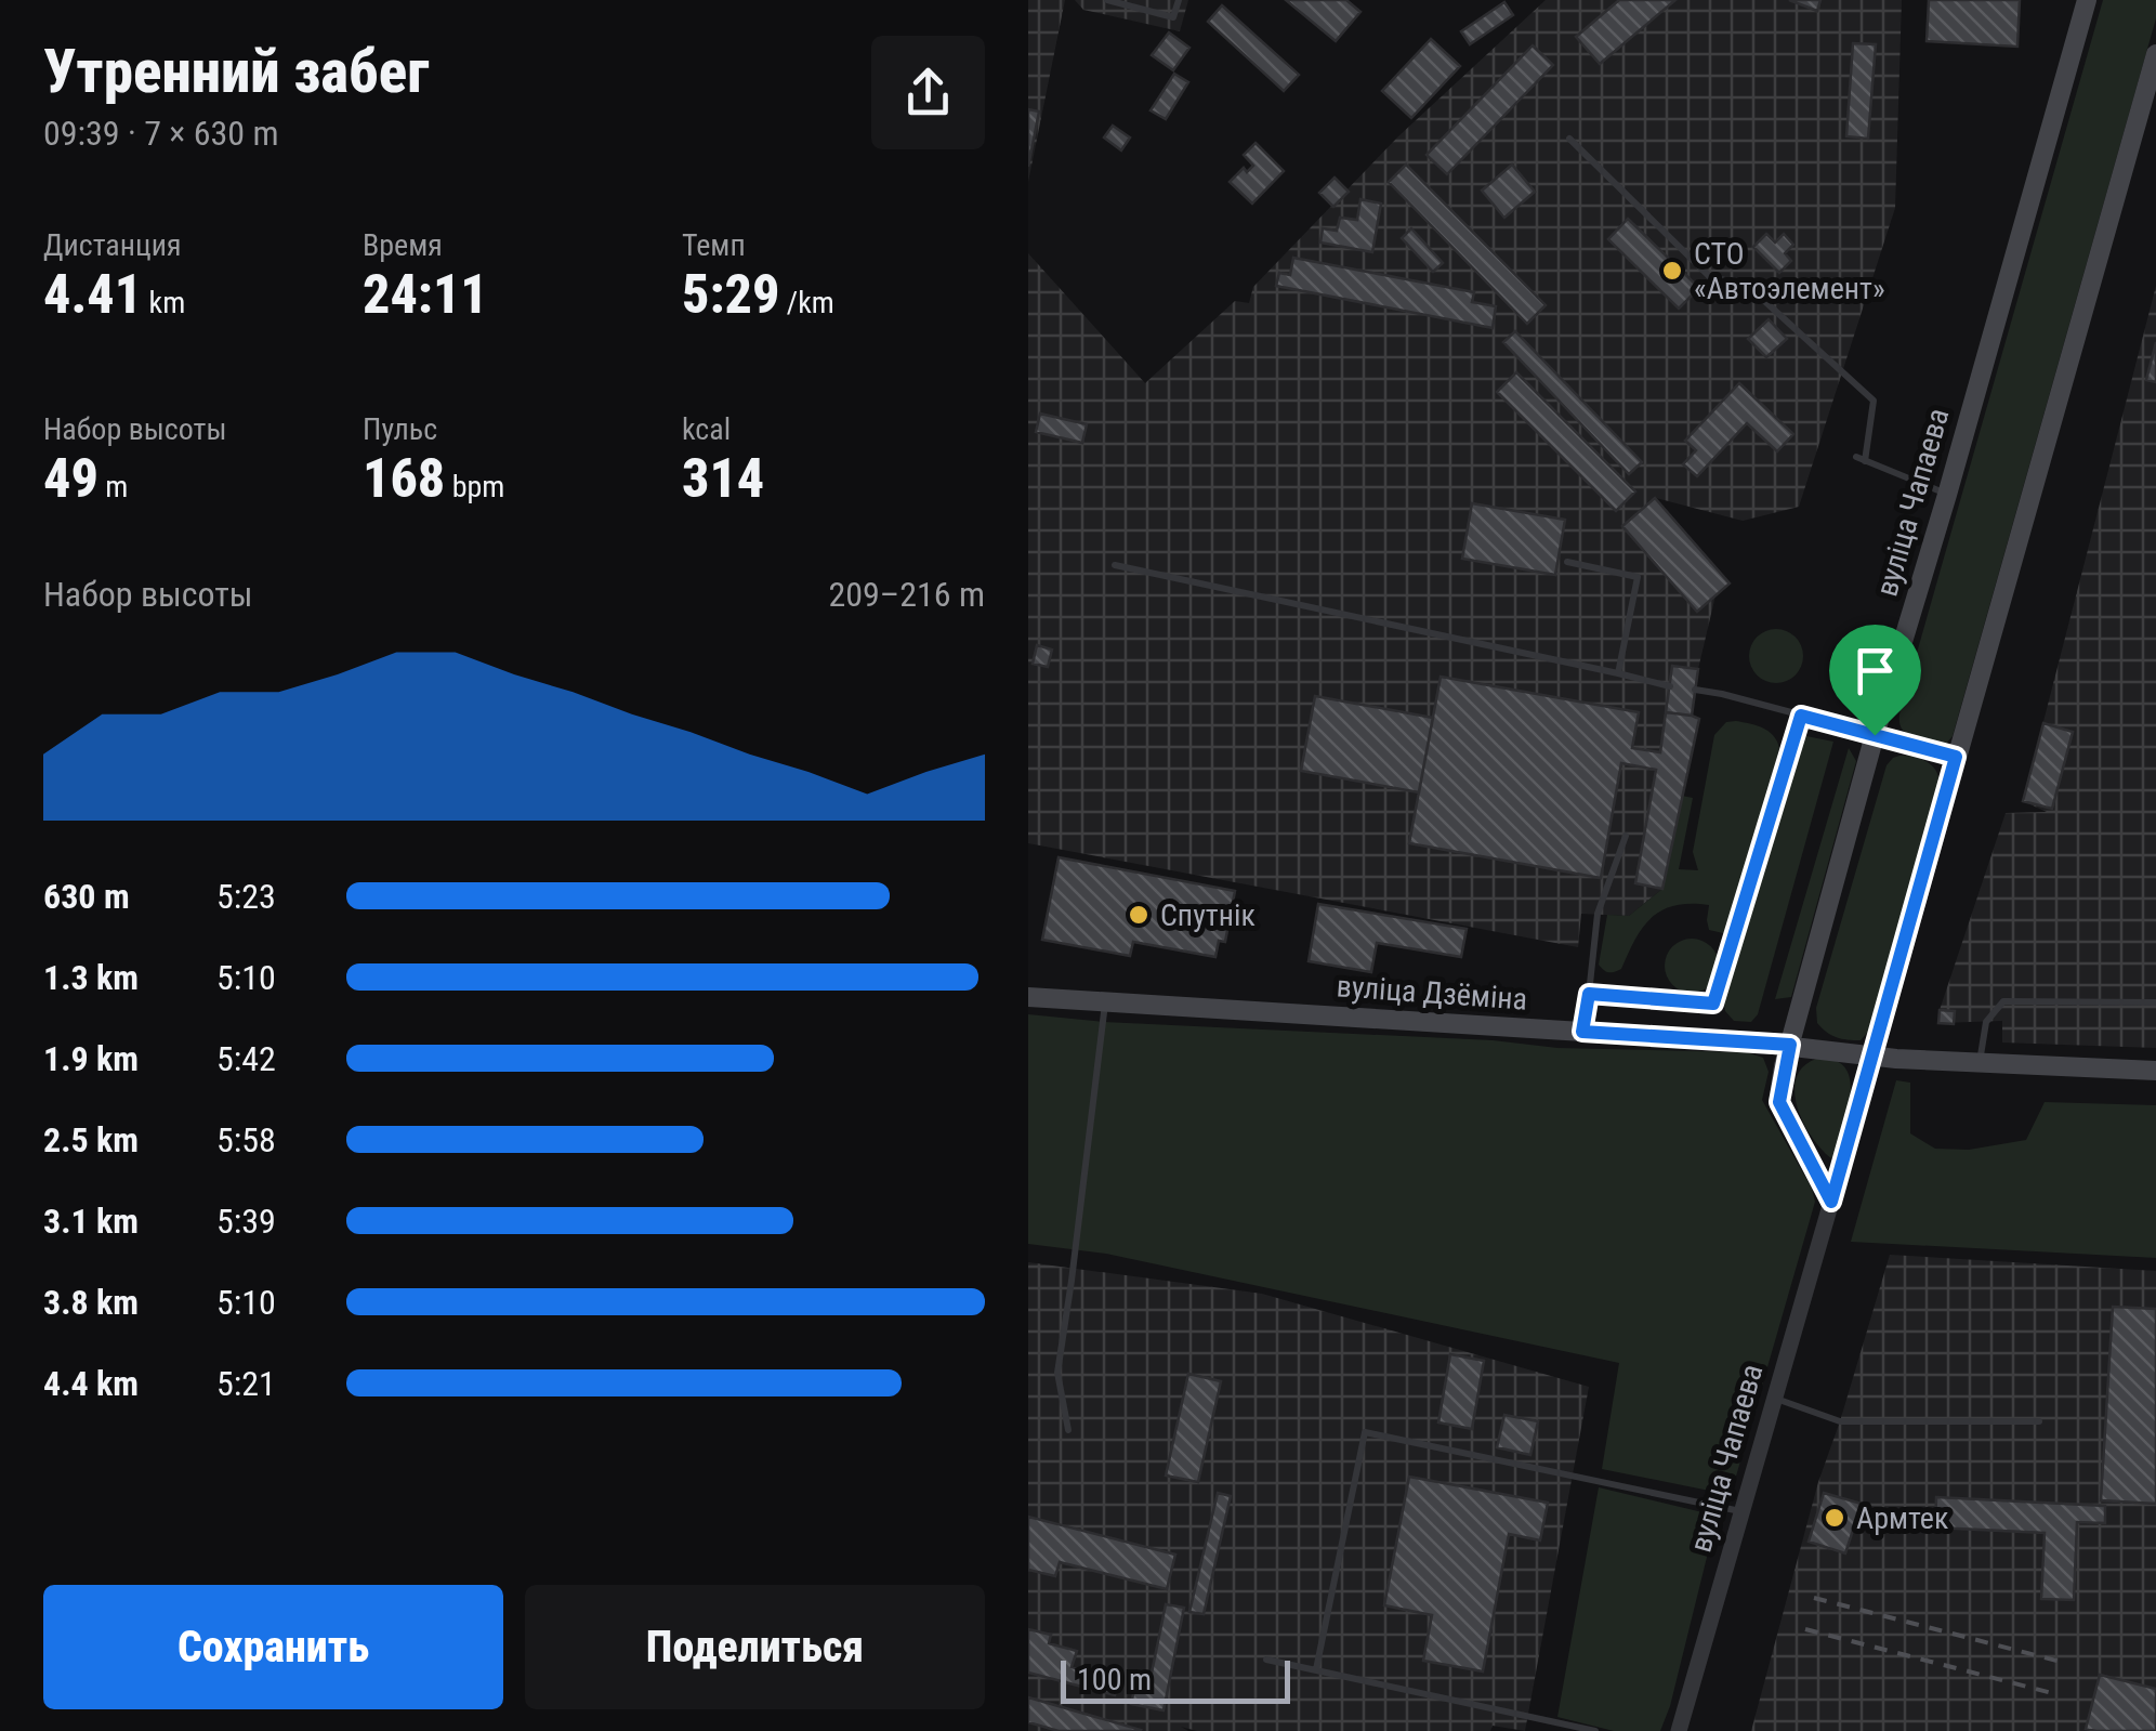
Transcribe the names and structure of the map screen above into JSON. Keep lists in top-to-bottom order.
{
  "streets": {
    "main road": ["вуліца Чапаева", "вуліца Дзёміна"]
  },
  "crossings": [
    ["вуліца Чапаева", "вуліца Дзёміна"]
  ],
  "places": ["СТО «Автоэлемент»", "Спутнік", "Армтек"],
  "scale_bar": "100 m",
  "page": {
    "heading": ["Утренний забег", "09:39 · 7 × 630 m"],
    "stats": [
      ["Дистанция", "4.41 km"],
      ["Время", "24:11"],
      ["Темп", "5:29 /km"],
      ["Набор высоты", "49 m"],
      ["Пульс", "168 bpm"],
      ["kcal", "314"]
    ],
    "chart": ["Набор высоты", "209–216 m"],
    "list": [
      {
        "name": "630 m",
        "note": "5:23"
      },
      {
        "name": "1.3 km",
        "note": "5:10"
      },
      {
        "name": "1.9 km",
        "note": "5:42"
      },
      {
        "name": "2.5 km",
        "note": "5:58"
      },
      {
        "name": "3.1 km",
        "note": "5:39"
      },
      {
        "name": "3.8 km",
        "note": "5:10"
      },
      {
        "name": "4.4 km",
        "note": "5:21"
      }
    ],
    "buttons": ["Сохранить", "Поделиться"],
    "scale": "100 m"
  }
}
